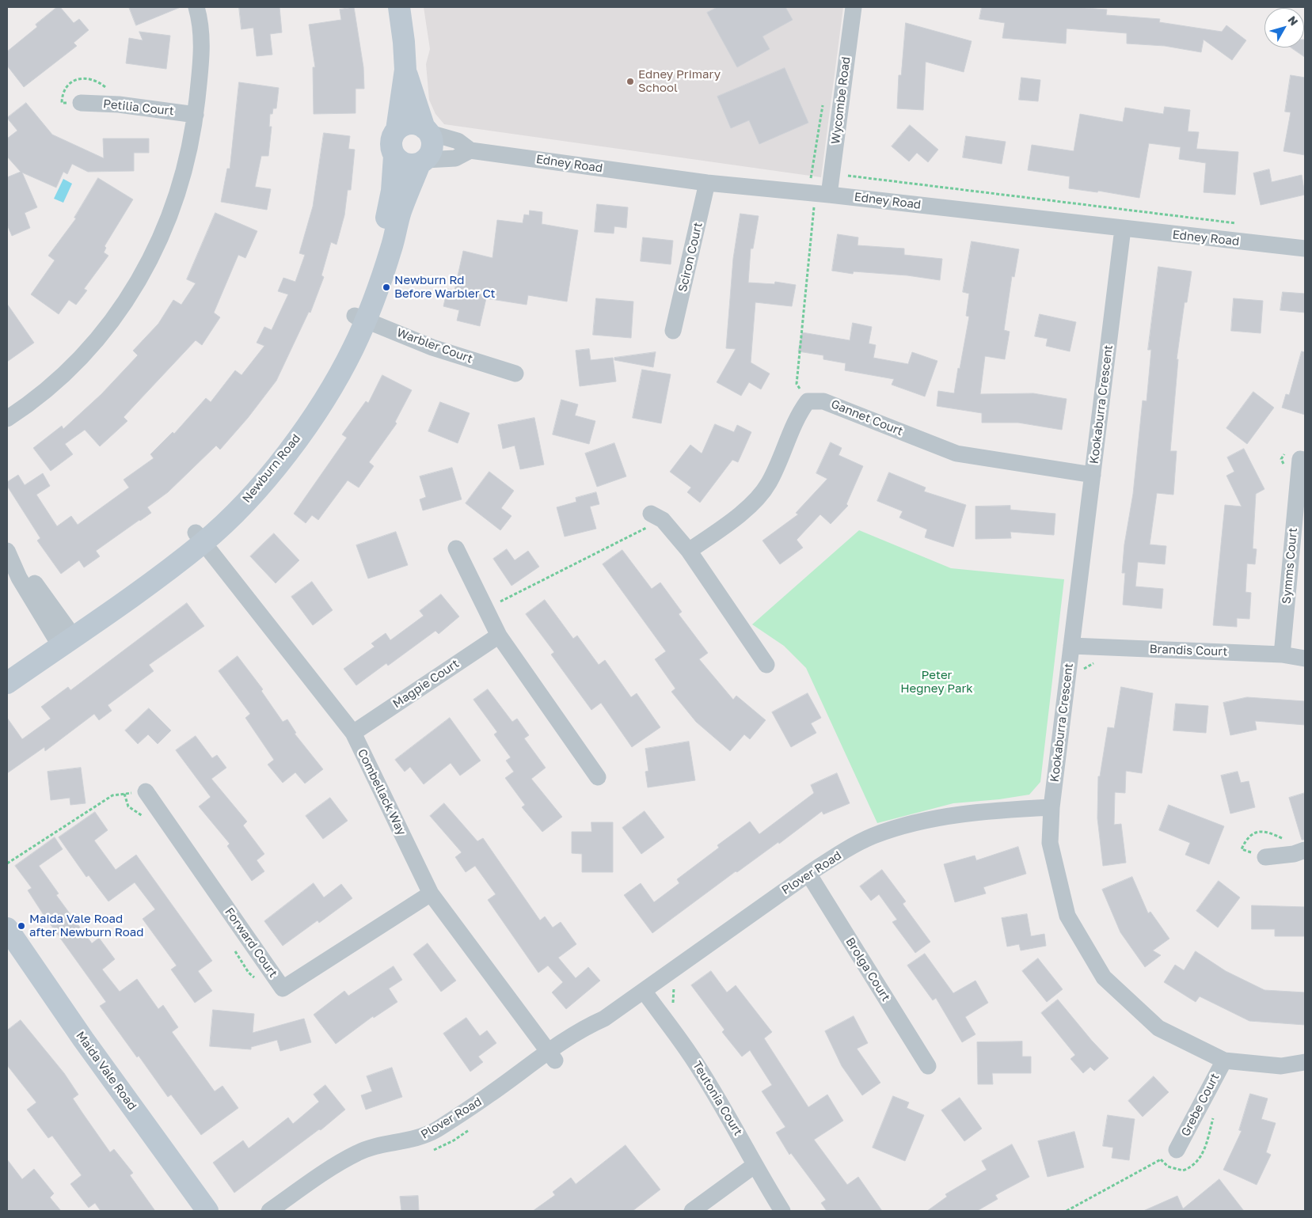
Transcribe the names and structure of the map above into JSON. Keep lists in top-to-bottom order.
{
  "streets": {
    "street": [
      "Wycombe Road",
      "Petilia Court",
      "Edney Road",
      "Sciron Court",
      "Warbler Court",
      "Kookaburra Crescent",
      "Gannet Court",
      "Newburn Road",
      "Symms Court",
      "Brandis Court",
      "Magpie Court",
      "Combellack Way",
      "Plover Road",
      "Forward Court",
      "Brolga Court",
      "Maida Vale Road",
      "Teutonia Court",
      "Grebe Court"
    ]
  },
  "crossings": [
    ["Wycombe Road", "Edney Road"],
    ["Edney Road", "Sciron Court"],
    ["Edney Road", "Kookaburra Crescent"],
    ["Edney Road", "Newburn Road"],
    ["Warbler Court", "Newburn Road"],
    ["Kookaburra Crescent", "Gannet Court"],
    ["Kookaburra Crescent", "Brandis Court"],
    ["Kookaburra Crescent", "Plover Road"],
    ["Kookaburra Crescent", "Grebe Court"],
    ["Newburn Road", "Combellack Way"],
    ["Symms Court", "Brandis Court"],
    ["Magpie Court", "Combellack Way"],
    ["Combellack Way", "Plover Road"],
    ["Combellack Way", "Forward Court"],
    ["Plover Road", "Brolga Court"],
    ["Plover Road", "Teutonia Court"]
  ],
  "parks": ["Peter Hegney Park"],
  "places": ["Edney Primary School", "Newburn Rd Before Warbler Ct", "Maida Vale Road after Newburn Road"],
  "north": "top right"
}
